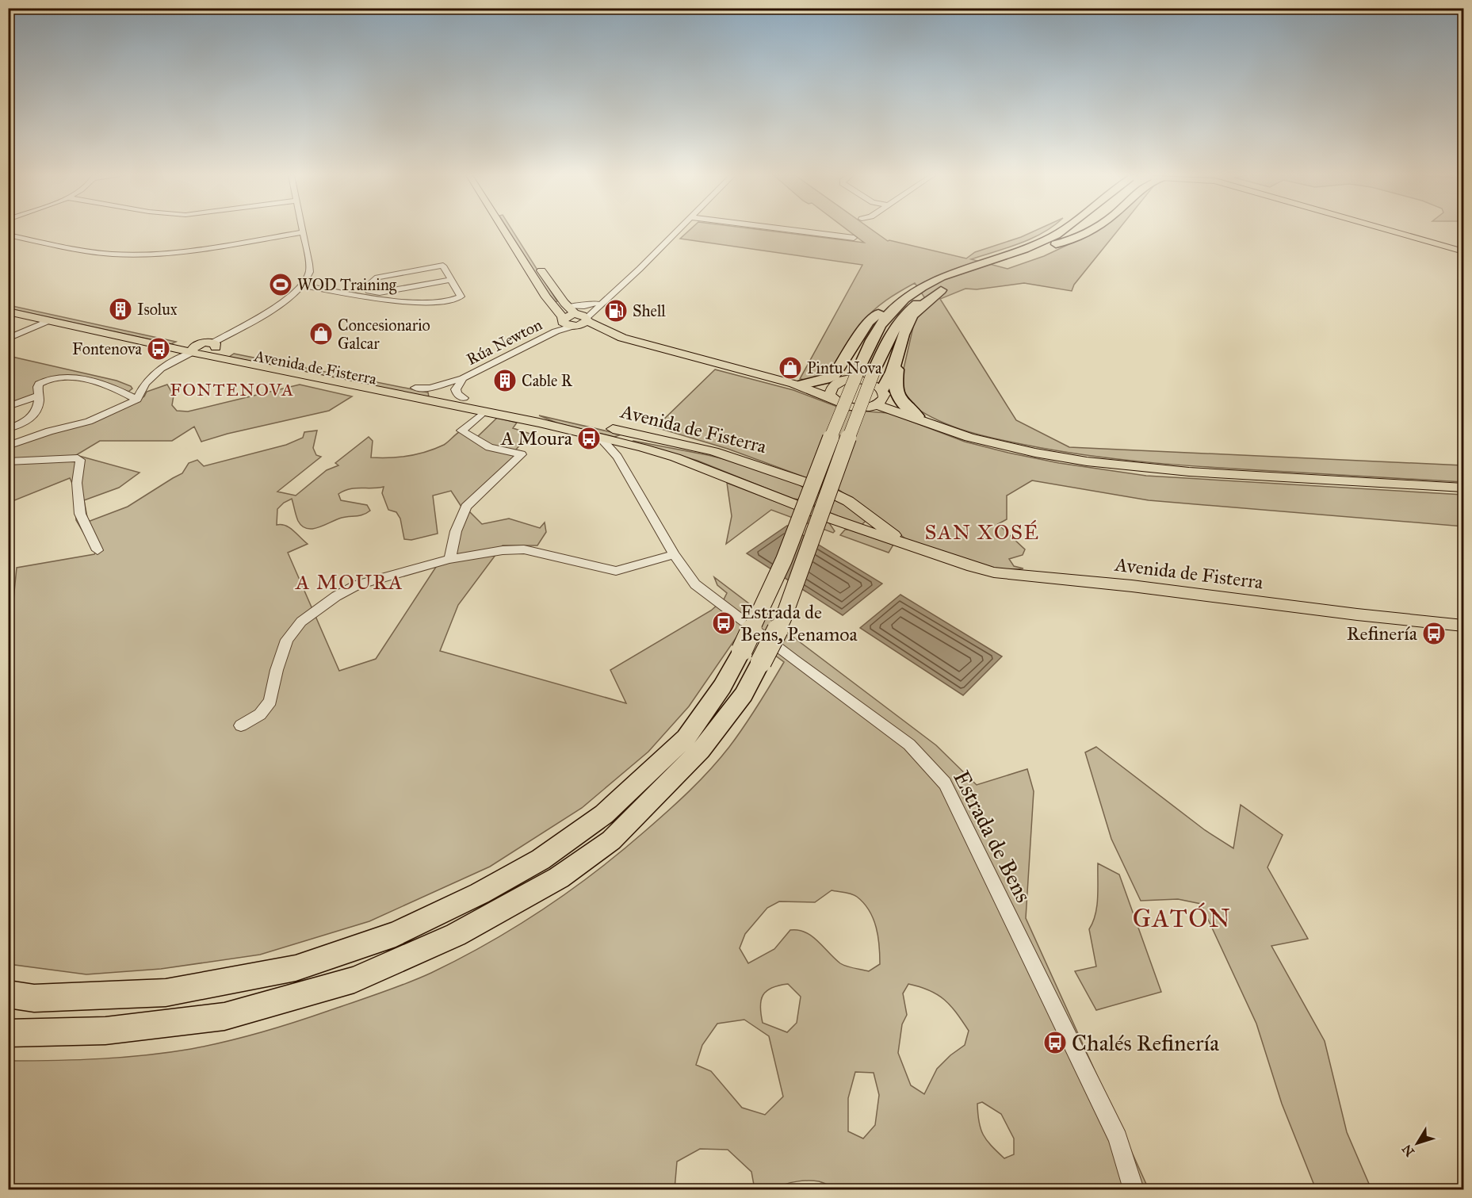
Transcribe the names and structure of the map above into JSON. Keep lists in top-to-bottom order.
{
  "streets": {
    "main road": ["Avenida de Fisterra"],
    "street": ["Rúa Newton", "Estrada de Bens"]
  },
  "crossings": [
    ["Rúa Newton", "Avenida de Fisterra"],
    ["Avenida de Fisterra", "Estrada de Bens"]
  ],
  "districts": [
    "FONTENOVA",
    "SAN XOSÉ",
    "A MOURA",
    "GATÓN"
  ],
  "places": {
    "sports": ["WOD Training"],
    "building": ["Isolux", "Cable R"],
    "fuel station": ["Shell"],
    "shop": ["Concesionario Galcar", "Pintu Nova"],
    "bus stop": [
      "Fontenova",
      "A Moura",
      "Estrada de Bens, Penamoa",
      "Refinería",
      "Chalés Refinería"
    ]
  },
  "north": "bottom left"
}
